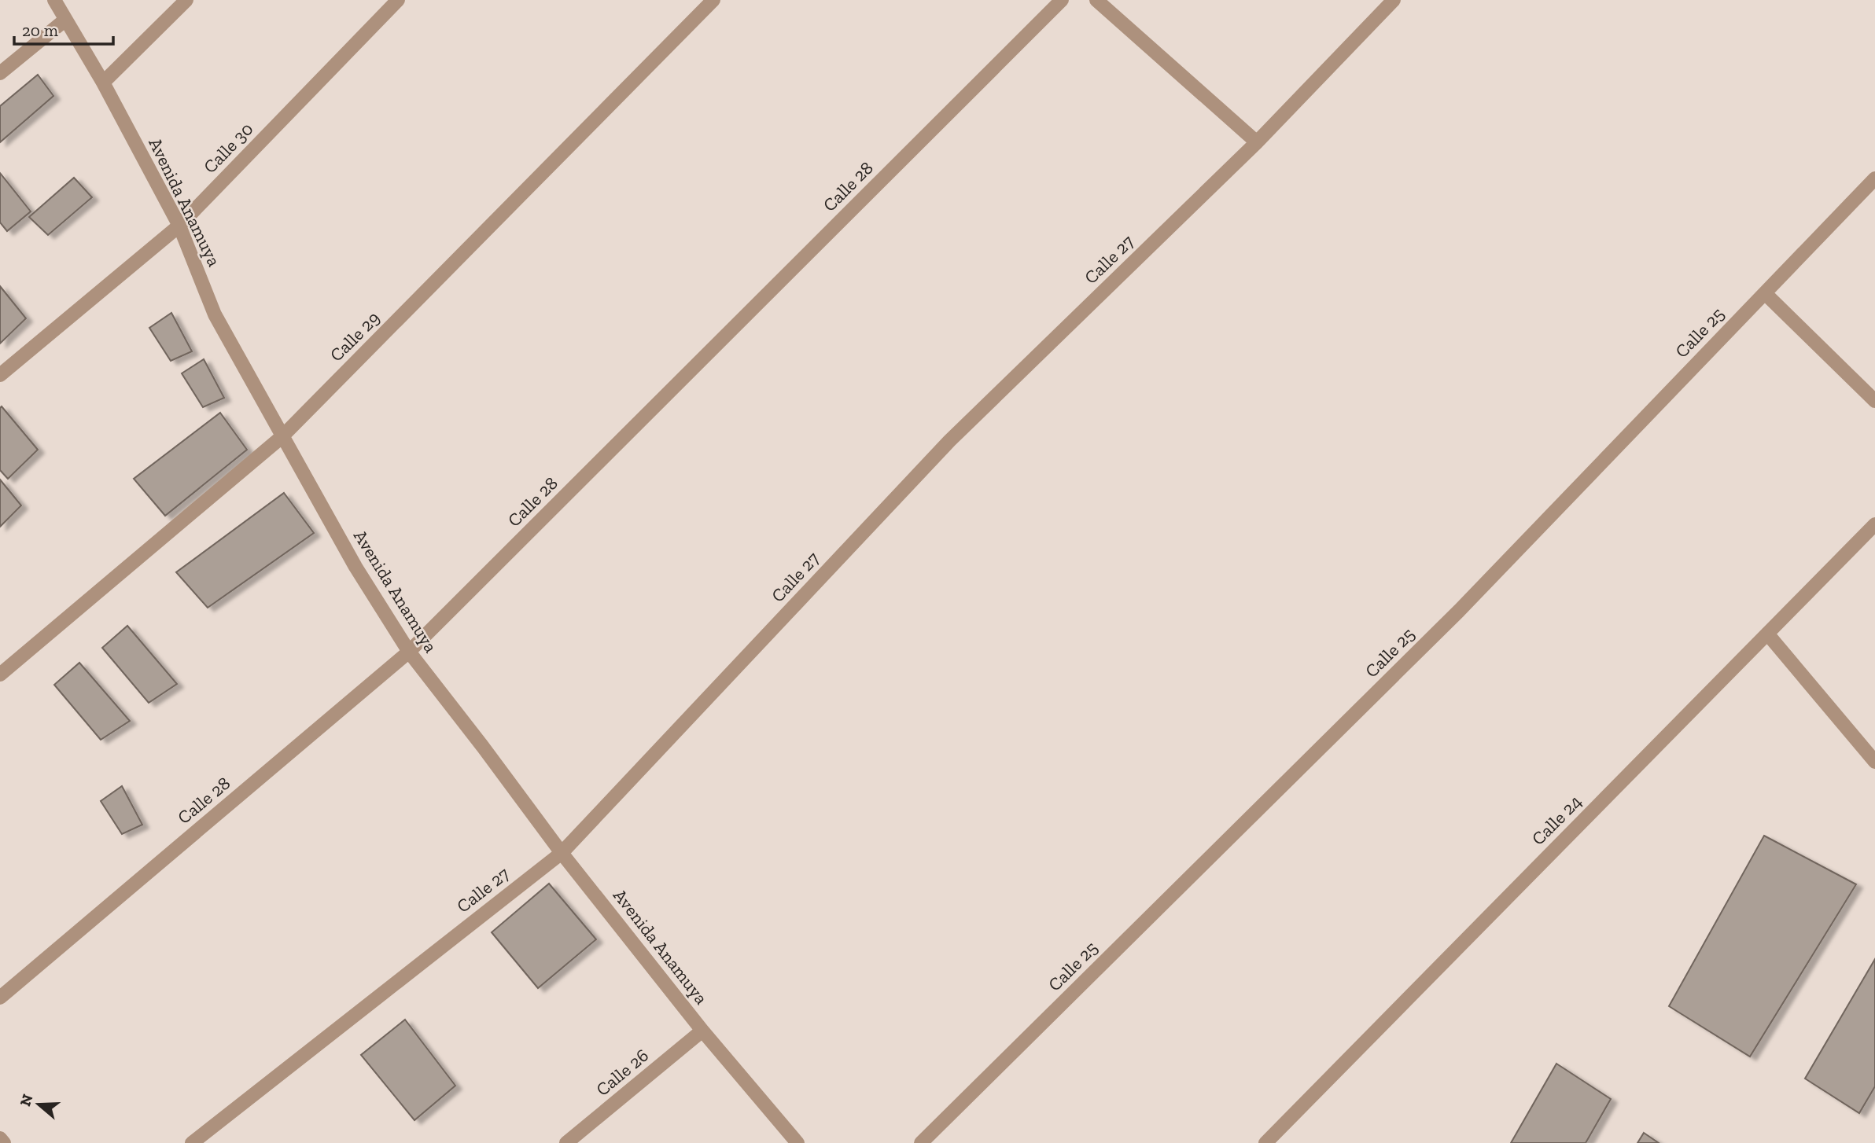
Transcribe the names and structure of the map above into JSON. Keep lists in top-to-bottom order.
{
  "streets": {
    "street": [
      "Calle 30",
      "Calle 28",
      "Avenida Anamuya",
      "Calle 27",
      "Calle 25",
      "Calle 29",
      "Calle 24",
      "Calle 26"
    ]
  },
  "crossings": [
    ["Calle 30", "Avenida Anamuya"],
    ["Calle 28", "Avenida Anamuya"],
    ["Avenida Anamuya", "Calle 27"],
    ["Avenida Anamuya", "Calle 29"],
    ["Avenida Anamuya", "Calle 26"]
  ],
  "scale_bar": "20 m",
  "north": "left"
}
